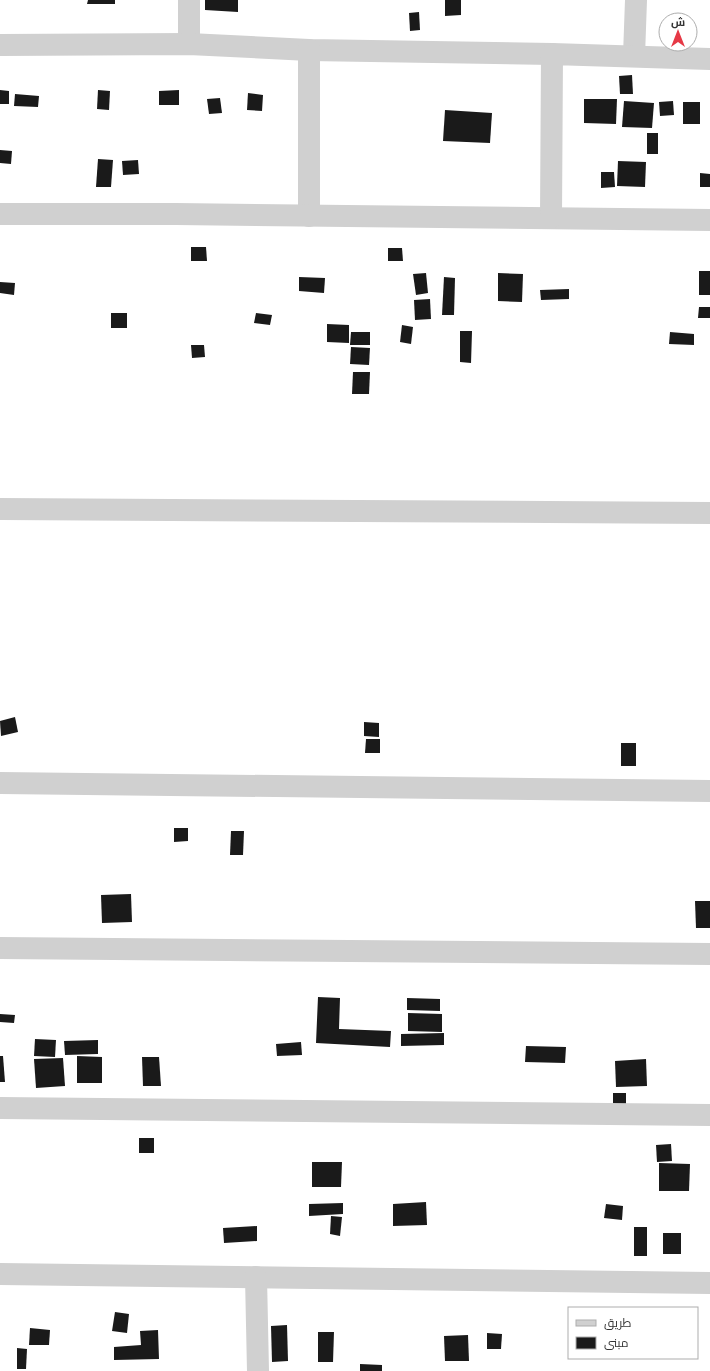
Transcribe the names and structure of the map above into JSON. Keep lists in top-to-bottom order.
{
  "legend": ["طريق", "مبنى"],
  "north": "top"
}
